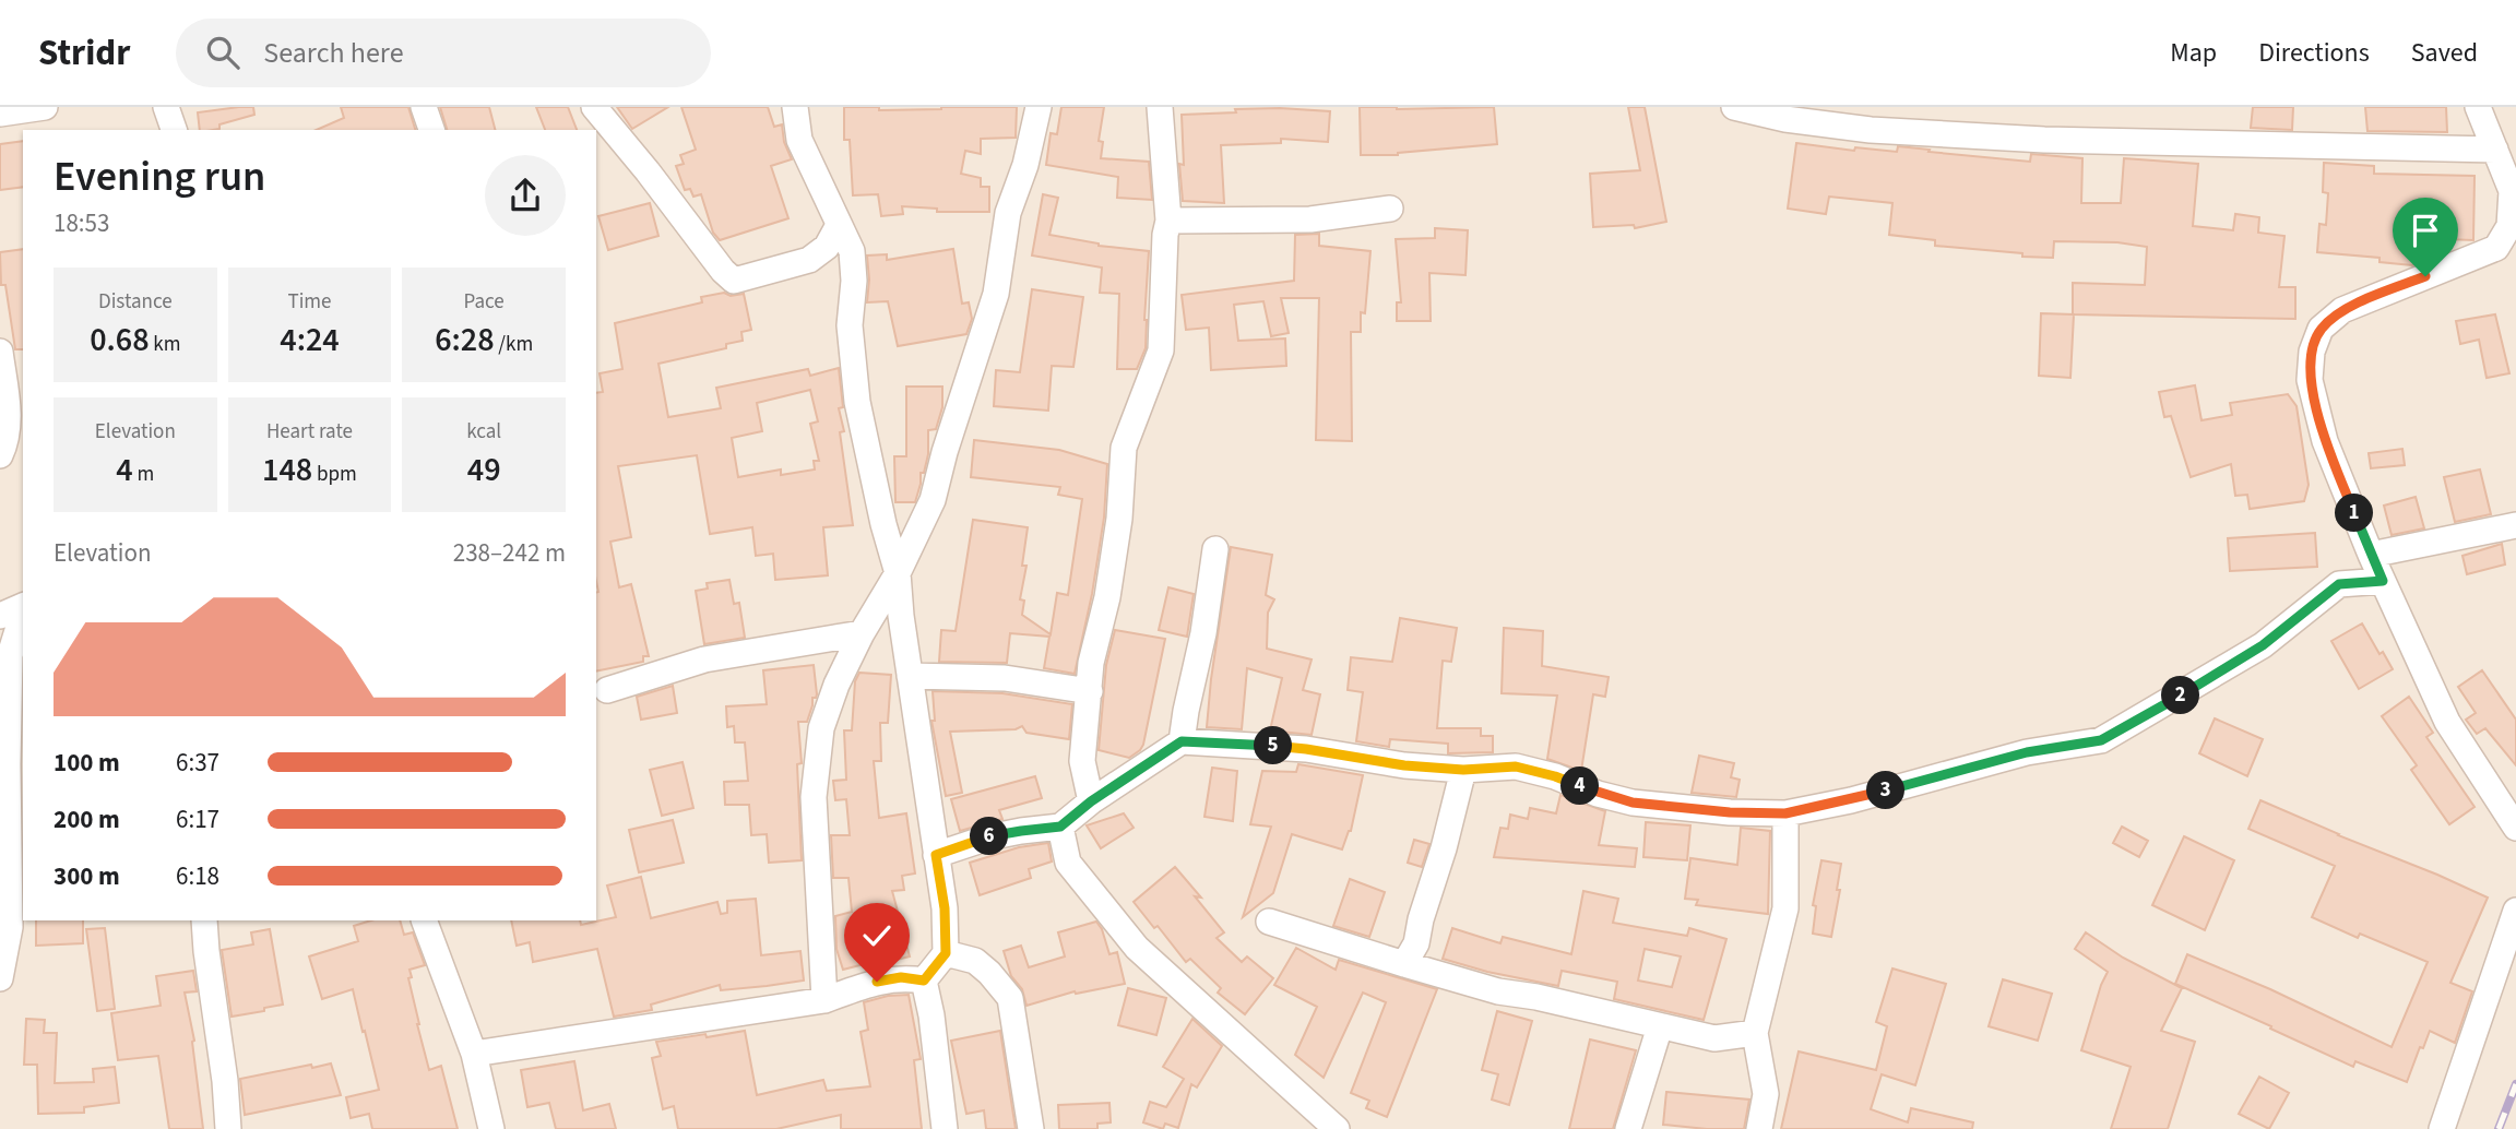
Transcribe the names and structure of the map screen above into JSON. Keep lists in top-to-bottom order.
{
  "page": {
    "header": "Stridr",
    "search": "Search here",
    "nav": ["Map", "Directions", "Saved"],
    "heading": ["Evening run", "18:53"],
    "stats": [
      ["Distance", "0.68 km"],
      ["Time", "4:24"],
      ["Pace", "6:28 /km"],
      ["Elevation", "4 m"],
      ["Heart rate", "148 bpm"],
      ["kcal", "49"]
    ],
    "pins": [
      "1",
      "2",
      "5",
      "4",
      "3",
      "6"
    ],
    "chart": ["Elevation", "238–242 m"],
    "list": [
      {
        "name": "100 m",
        "note": "6:37"
      },
      {
        "name": "200 m",
        "note": "6:17"
      },
      {
        "name": "300 m",
        "note": "6:18"
      }
    ]
  }
}
